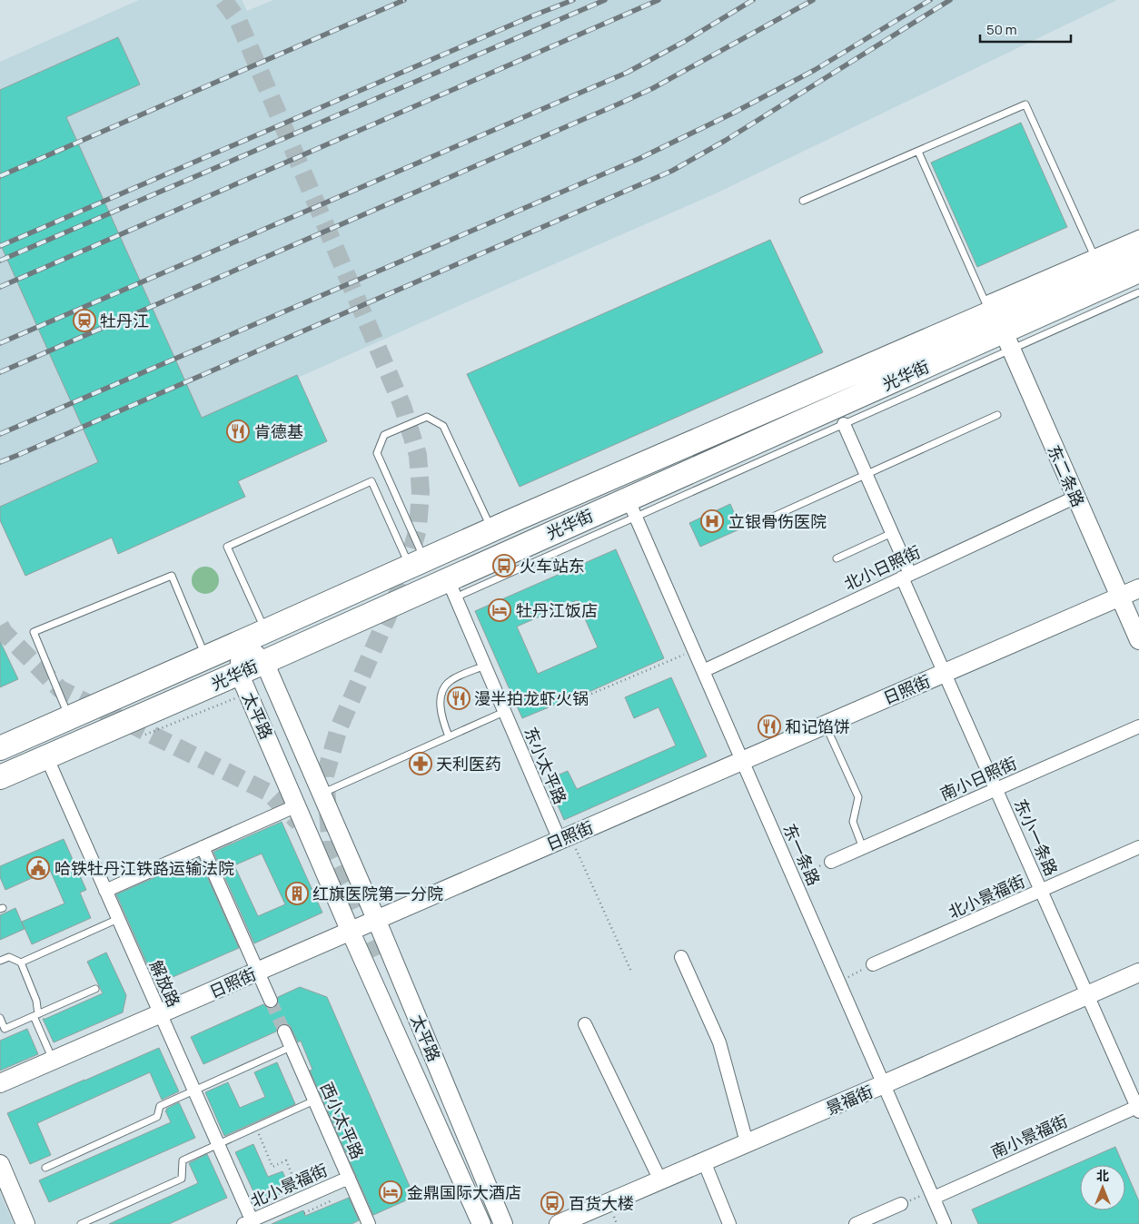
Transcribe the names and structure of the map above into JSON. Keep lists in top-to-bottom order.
{
  "streets": {
    "highway": ["光华街"],
    "street": [
      "东二条路",
      "北小日照街",
      "日照街",
      "太平路",
      "东小太平路",
      "南小日照街",
      "东小一条路",
      "东一条路",
      "北小景福街",
      "解放路",
      "景福街",
      "西小太平路",
      "南小景福街"
    ]
  },
  "crossings": [
    ["光华街", "东二条路"],
    ["光华街", "太平路"],
    ["光华街", "东小太平路"],
    ["光华街", "东一条路"],
    ["光华街", "解放路"],
    ["东二条路", "北小日照街"],
    ["东二条路", "日照街"],
    ["北小日照街", "东小一条路"],
    ["北小日照街", "东一条路"],
    ["日照街", "太平路"],
    ["日照街", "东小太平路"],
    ["日照街", "东小一条路"],
    ["日照街", "东一条路"],
    ["日照街", "解放路"],
    ["南小日照街", "东小一条路"],
    ["东小一条路", "北小景福街"],
    ["东小一条路", "景福街"],
    ["东小一条路", "南小景福街"],
    ["东一条路", "景福街"],
    ["东一条路", "南小景福街"],
    ["北小景福街", "解放路"],
    ["北小景福街", "西小太平路"]
  ],
  "places": {
    "station": ["牡丹江"],
    "restaurant": ["肯德基", "漫半拍龙虾火锅", "和记馅饼"],
    "hospital": ["立银骨伤医院"],
    "bus stop": ["火车站东", "百货大楼"],
    "hotel": ["牡丹江饭店", "金鼎国际大酒店"],
    "pharmacy": ["天利医药"],
    "public building": ["哈铁牡丹江铁路运输法院"],
    "building": ["红旗医院第一分院"]
  },
  "scale_bar": "50 m",
  "north": "top"
}
